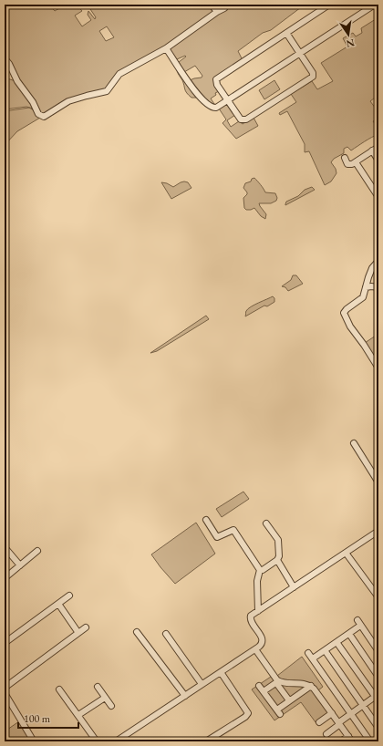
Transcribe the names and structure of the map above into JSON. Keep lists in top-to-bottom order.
{
  "scale_bar": "100 m",
  "north": "bottom"
}
